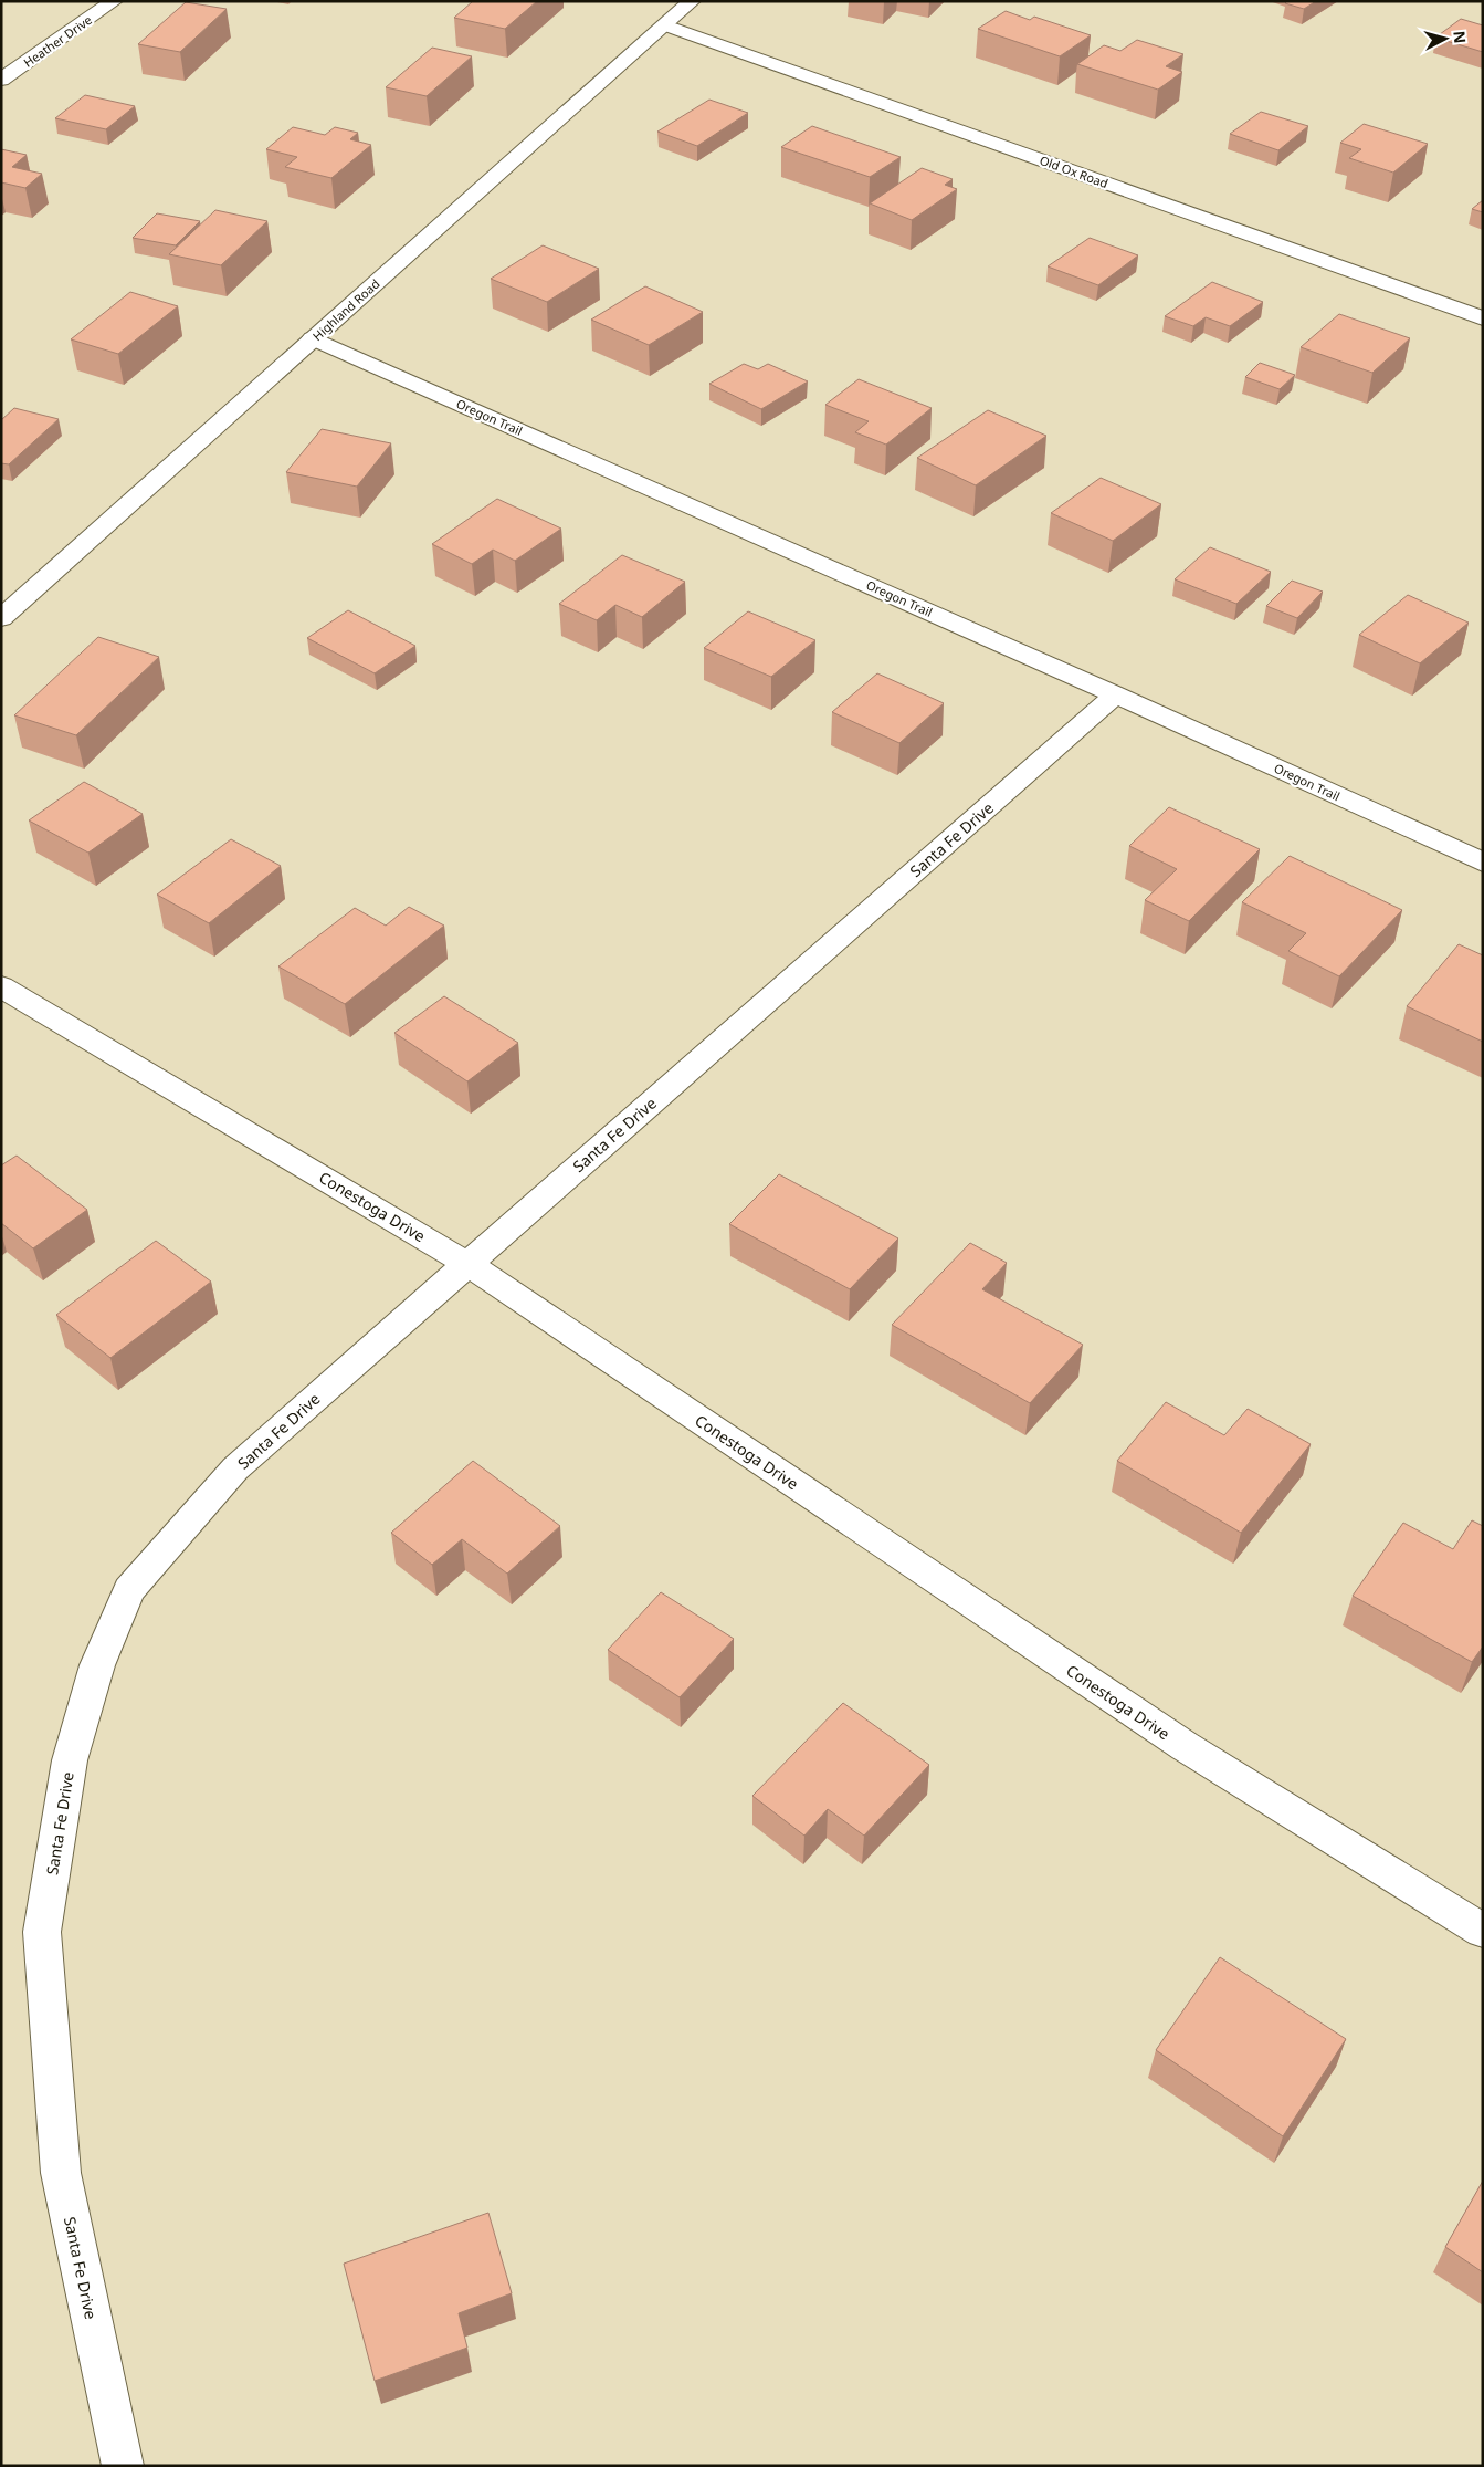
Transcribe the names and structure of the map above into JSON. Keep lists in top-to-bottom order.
{
  "streets": {
    "street": [
      "Heather Drive",
      "Old Ox Road",
      "Highland Road",
      "Oregon Trail",
      "Santa Fe Drive",
      "Conestoga Drive"
    ]
  },
  "crossings": [
    ["Old Ox Road", "Highland Road"],
    ["Highland Road", "Oregon Trail"],
    ["Oregon Trail", "Santa Fe Drive"],
    ["Santa Fe Drive", "Conestoga Drive"]
  ],
  "north": "right"
}
